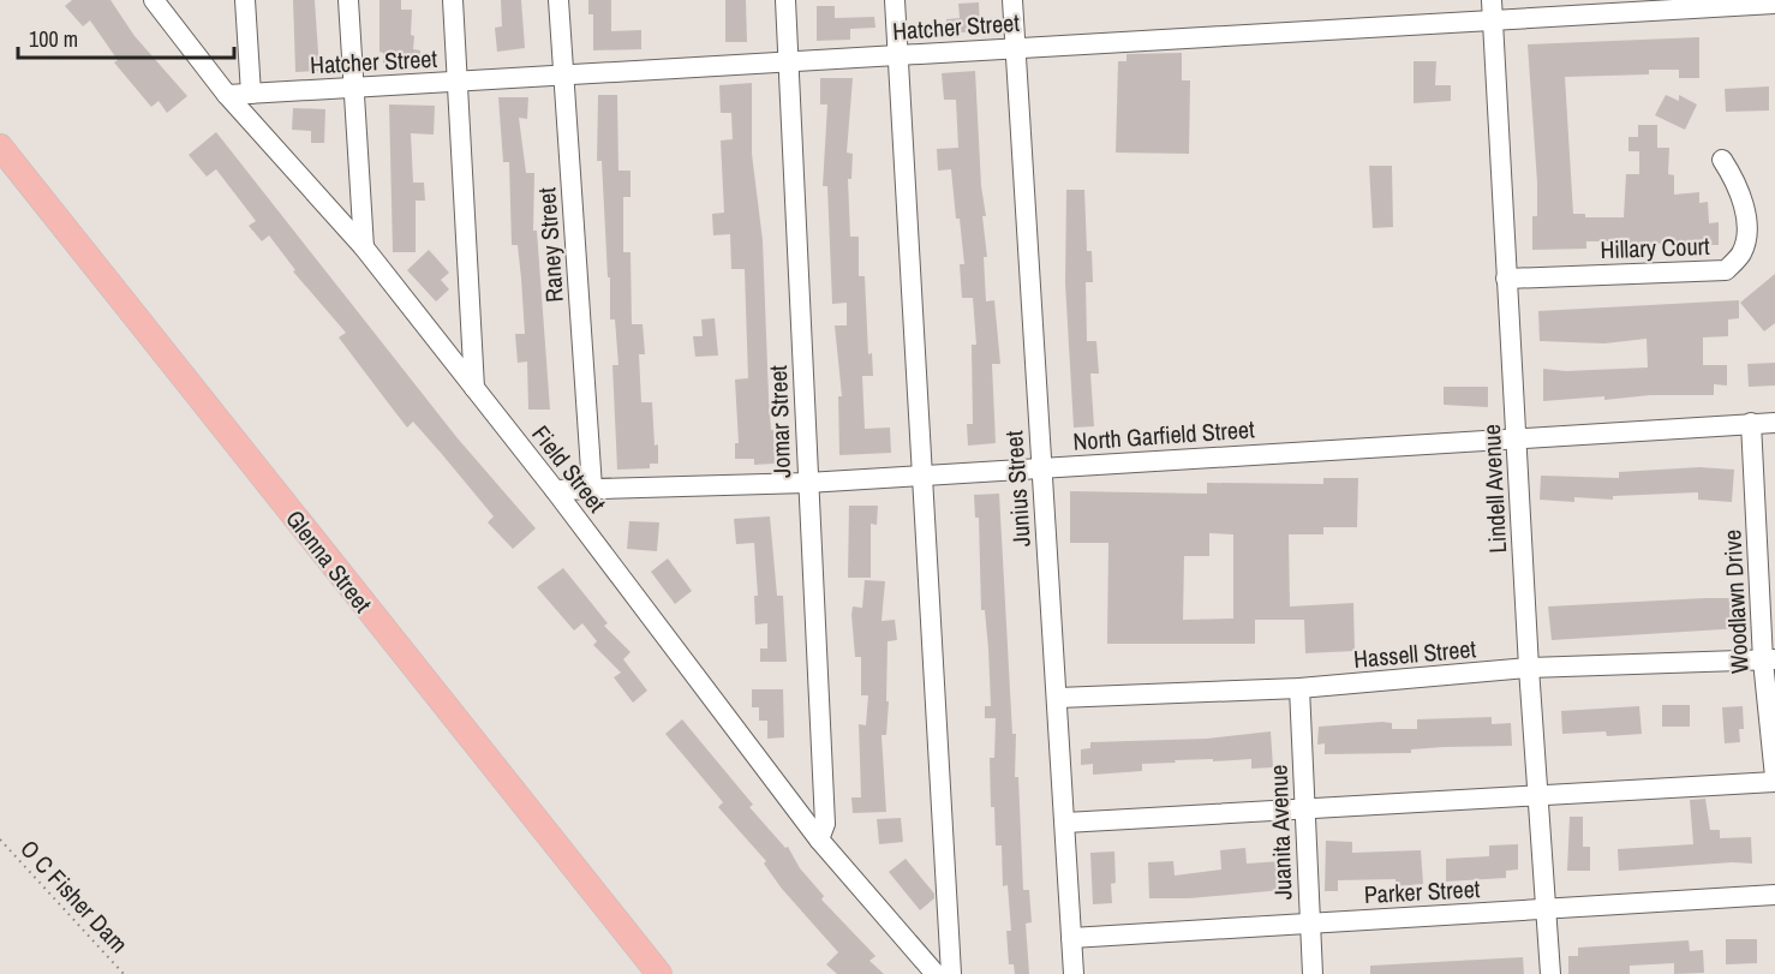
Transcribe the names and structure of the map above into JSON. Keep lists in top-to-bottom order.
{
  "streets": {
    "main road": ["Glenna Street"],
    "street": [
      "Hatcher Street",
      "Raney Street",
      "Hillary Court",
      "Jomar Street",
      "North Garfield Street",
      "Field Street",
      "Junius Street",
      "Lindell Avenue",
      "Woodlawn Drive",
      "Hassell Street",
      "Juanita Avenue",
      "Parker Street"
    ],
    "path": ["O C Fisher Dam"]
  },
  "crossings": [
    ["Hatcher Street", "Raney Street"],
    ["Hatcher Street", "Jomar Street"],
    ["Hatcher Street", "Field Street"],
    ["Hatcher Street", "Junius Street"],
    ["Hatcher Street", "Lindell Avenue"],
    ["Raney Street", "North Garfield Street"],
    ["Hillary Court", "Lindell Avenue"],
    ["Jomar Street", "North Garfield Street"],
    ["Jomar Street", "Field Street"],
    ["North Garfield Street", "Field Street"],
    ["North Garfield Street", "Junius Street"],
    ["North Garfield Street", "Lindell Avenue"],
    ["North Garfield Street", "Woodlawn Drive"],
    ["Junius Street", "Hassell Street"],
    ["Junius Street", "Parker Street"],
    ["Lindell Avenue", "Hassell Street"],
    ["Lindell Avenue", "Parker Street"],
    ["Woodlawn Drive", "Hassell Street"],
    ["Hassell Street", "Juanita Avenue"],
    ["Juanita Avenue", "Parker Street"]
  ],
  "scale_bar": "100 m"
}
